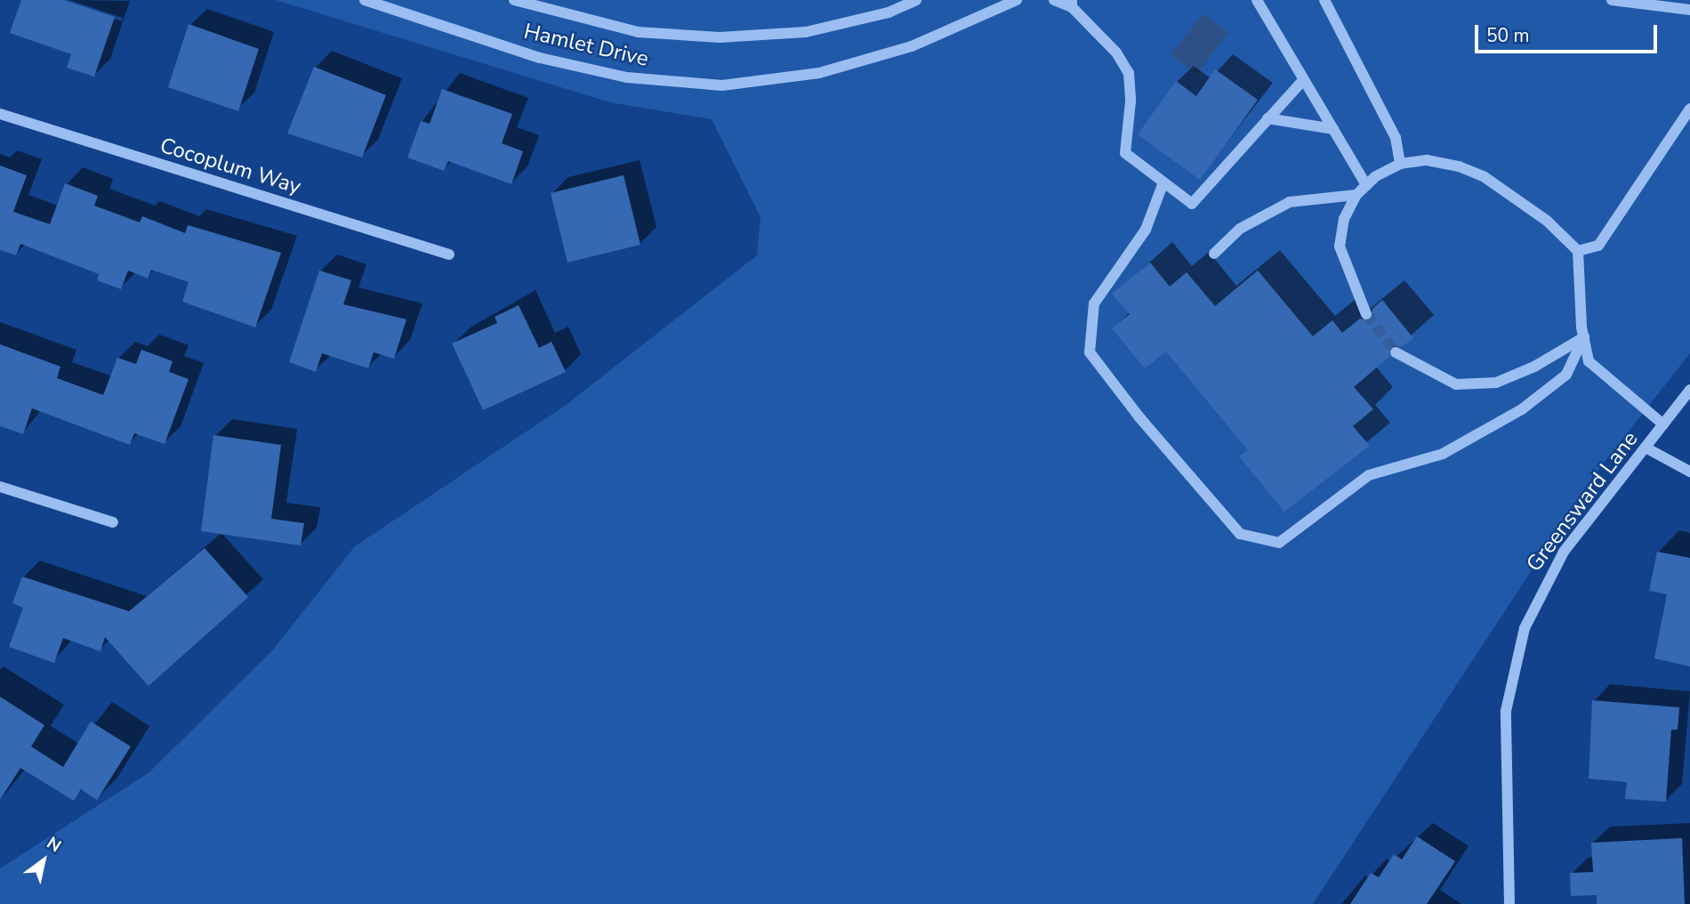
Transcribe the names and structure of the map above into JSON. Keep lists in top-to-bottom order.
{
  "streets": {
    "street": ["Hamlet Drive", "Cocoplum Way", "Greensward Lane"]
  },
  "scale_bar": "50 m",
  "north": "top right"
}
